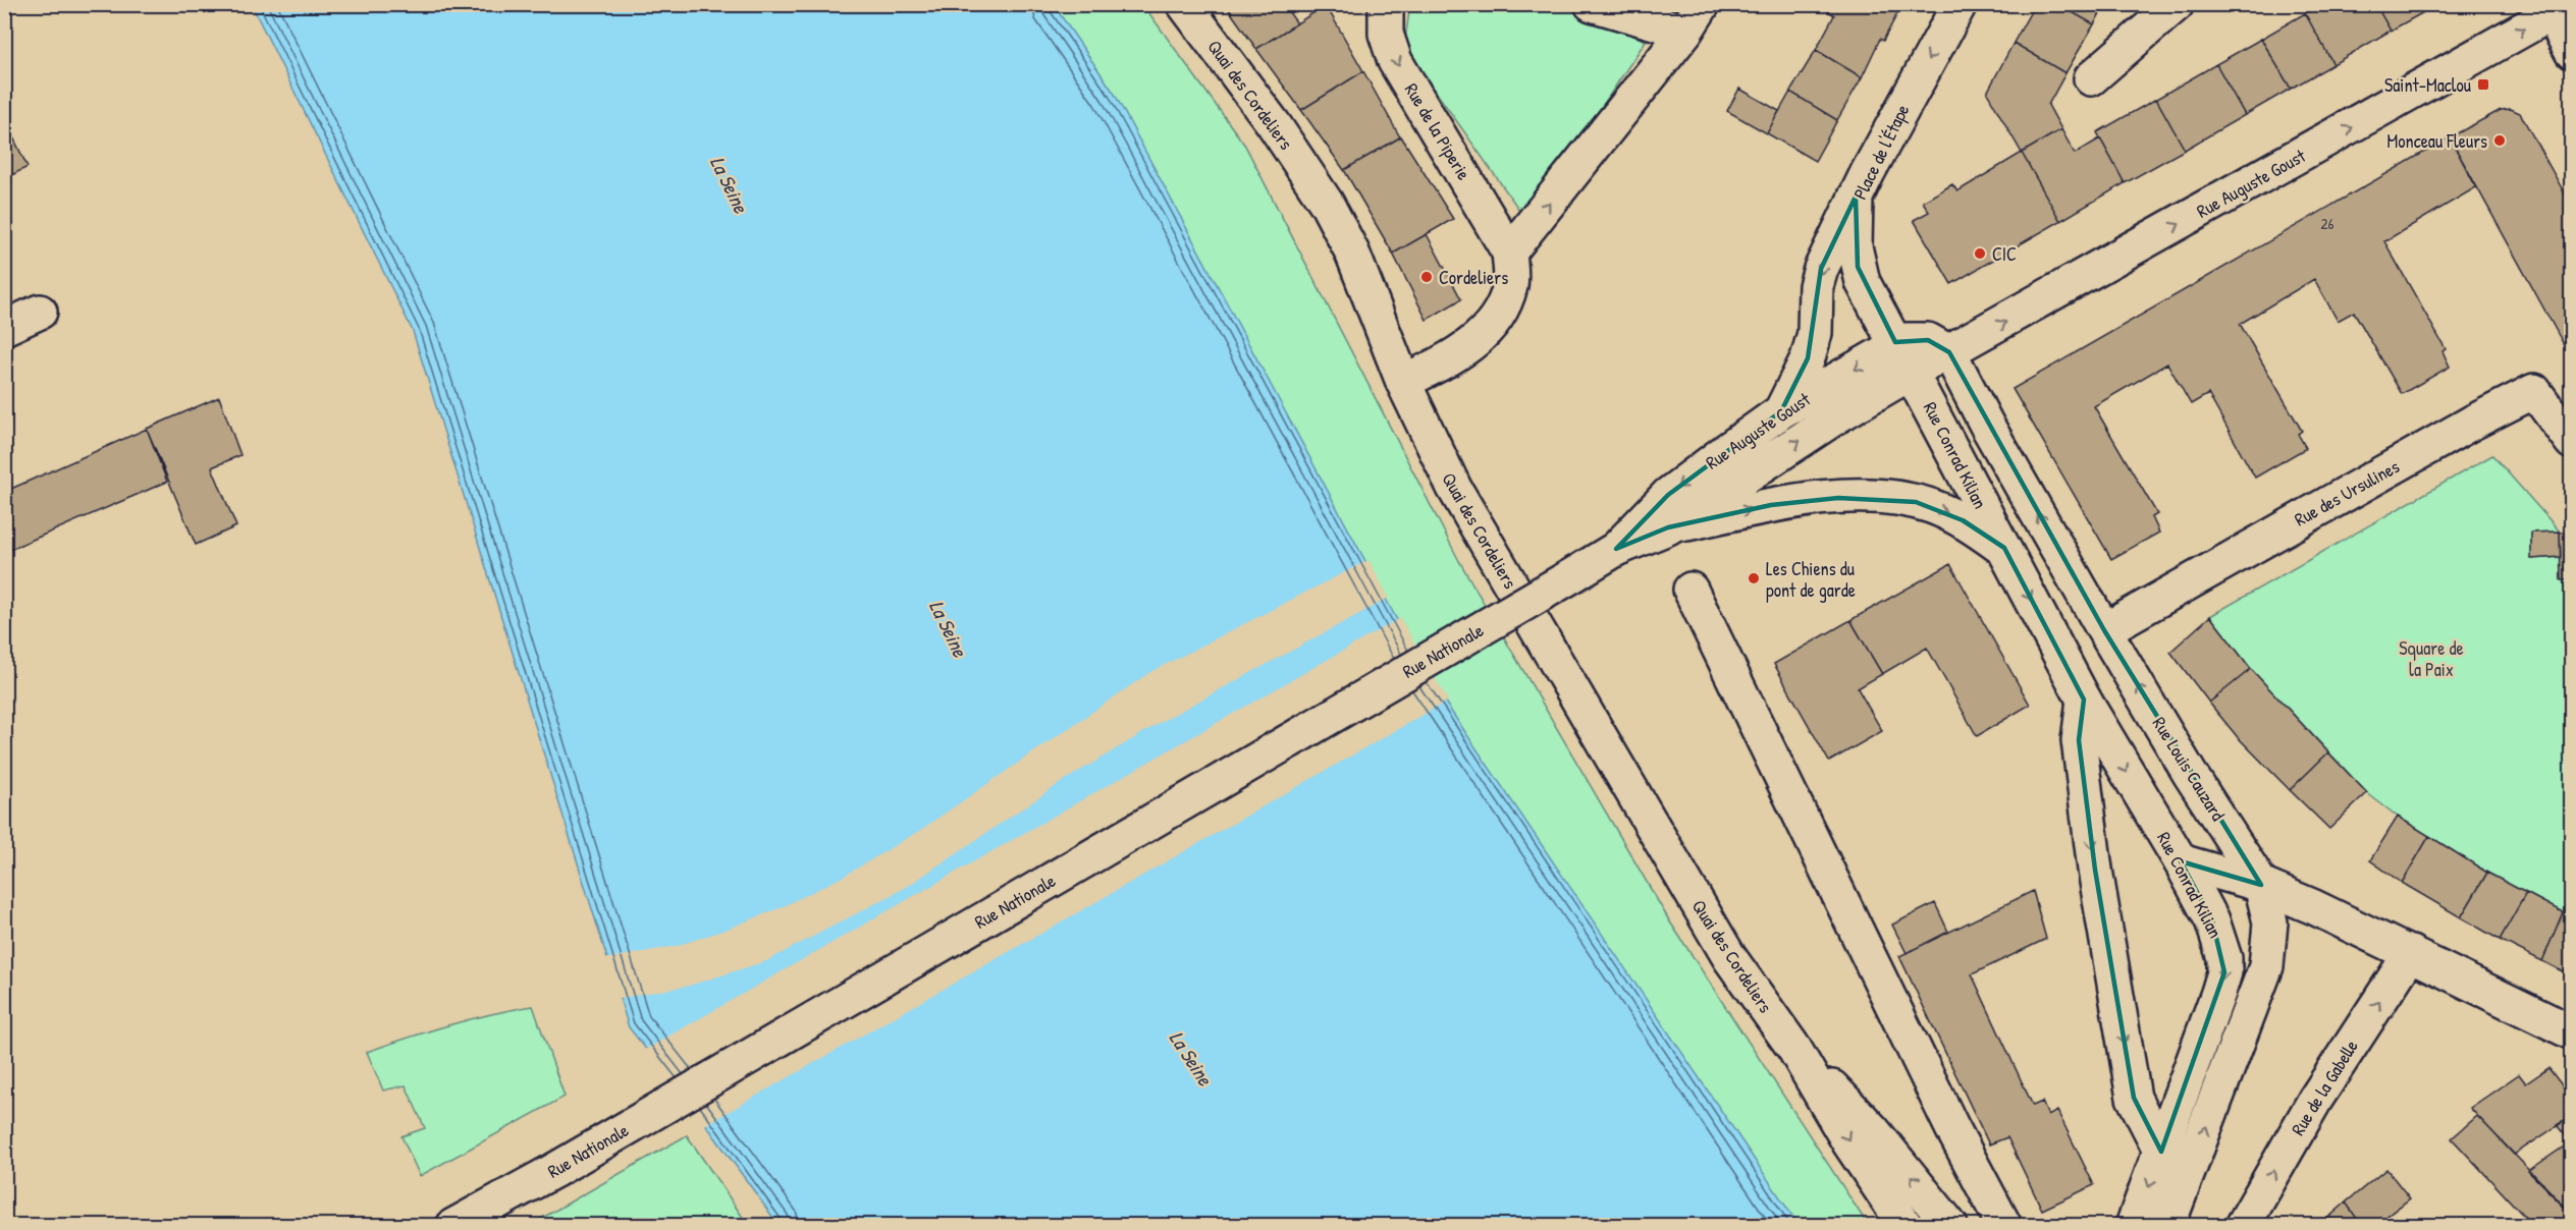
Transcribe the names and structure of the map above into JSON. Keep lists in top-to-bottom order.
{
  "streets": {
    "main road": [
      "Quai des Cordeliers",
      "Rue de la Piperie",
      "Place de l'Étape",
      "Rue Auguste Goust",
      "Rue Conrad Kilian",
      "Rue des Ursulines",
      "Rue Nationale",
      "Rue Louis Cauzard",
      "Rue de la Gabelle"
    ]
  },
  "crossings": [
    ["Place de l'Étape", "Rue Auguste Goust"],
    ["Place de l'Étape", "Rue Conrad Kilian"],
    ["Rue Auguste Goust", "Rue Conrad Kilian"],
    ["Rue Auguste Goust", "Rue Nationale"],
    ["Rue Auguste Goust", "Rue Louis Cauzard"],
    ["Rue des Ursulines", "Rue Louis Cauzard"]
  ],
  "one_way": ["Rue de la Piperie", "Rue de la Gabelle"],
  "water": ["La Seine"],
  "parks": ["Square de la Paix"],
  "places": {
    "transit": ["Saint-Maclou"],
    "other": [
      "Monceau Fleurs",
      "CIC",
      "Cordeliers",
      "Les Chiens du pont de garde"
    ]
  },
  "house_numbers": ["26"]
}
